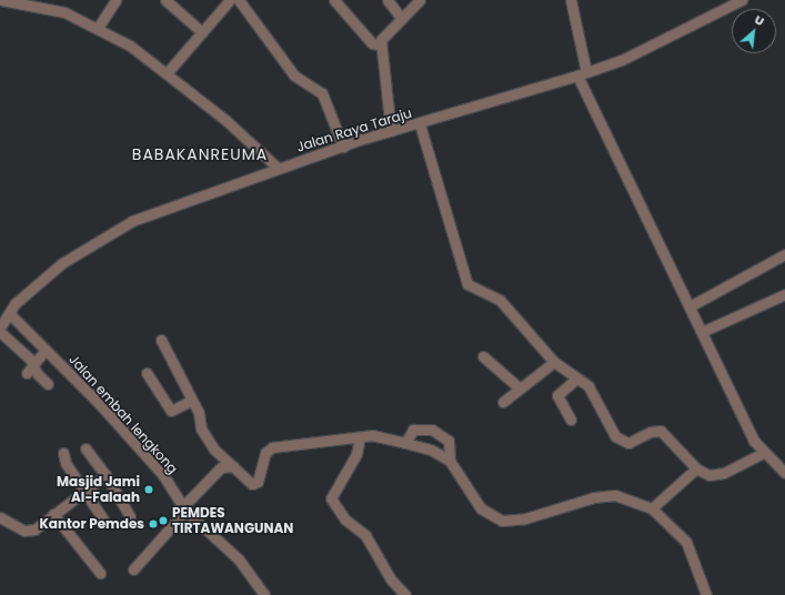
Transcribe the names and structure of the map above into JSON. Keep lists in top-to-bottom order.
{
  "streets": {
    "street": ["Jalan Raya Taraju", "Jalan embah lengkong"]
  },
  "crossings": [
    ["Jalan Raya Taraju", "Jalan embah lengkong"]
  ],
  "districts": ["BABAKANREUMA"],
  "places": ["Masjid Jami Al-Falaah", "PEMDES TIRTAWANGUNAN", "Kantor Pemdes"],
  "north": "top right"
}
